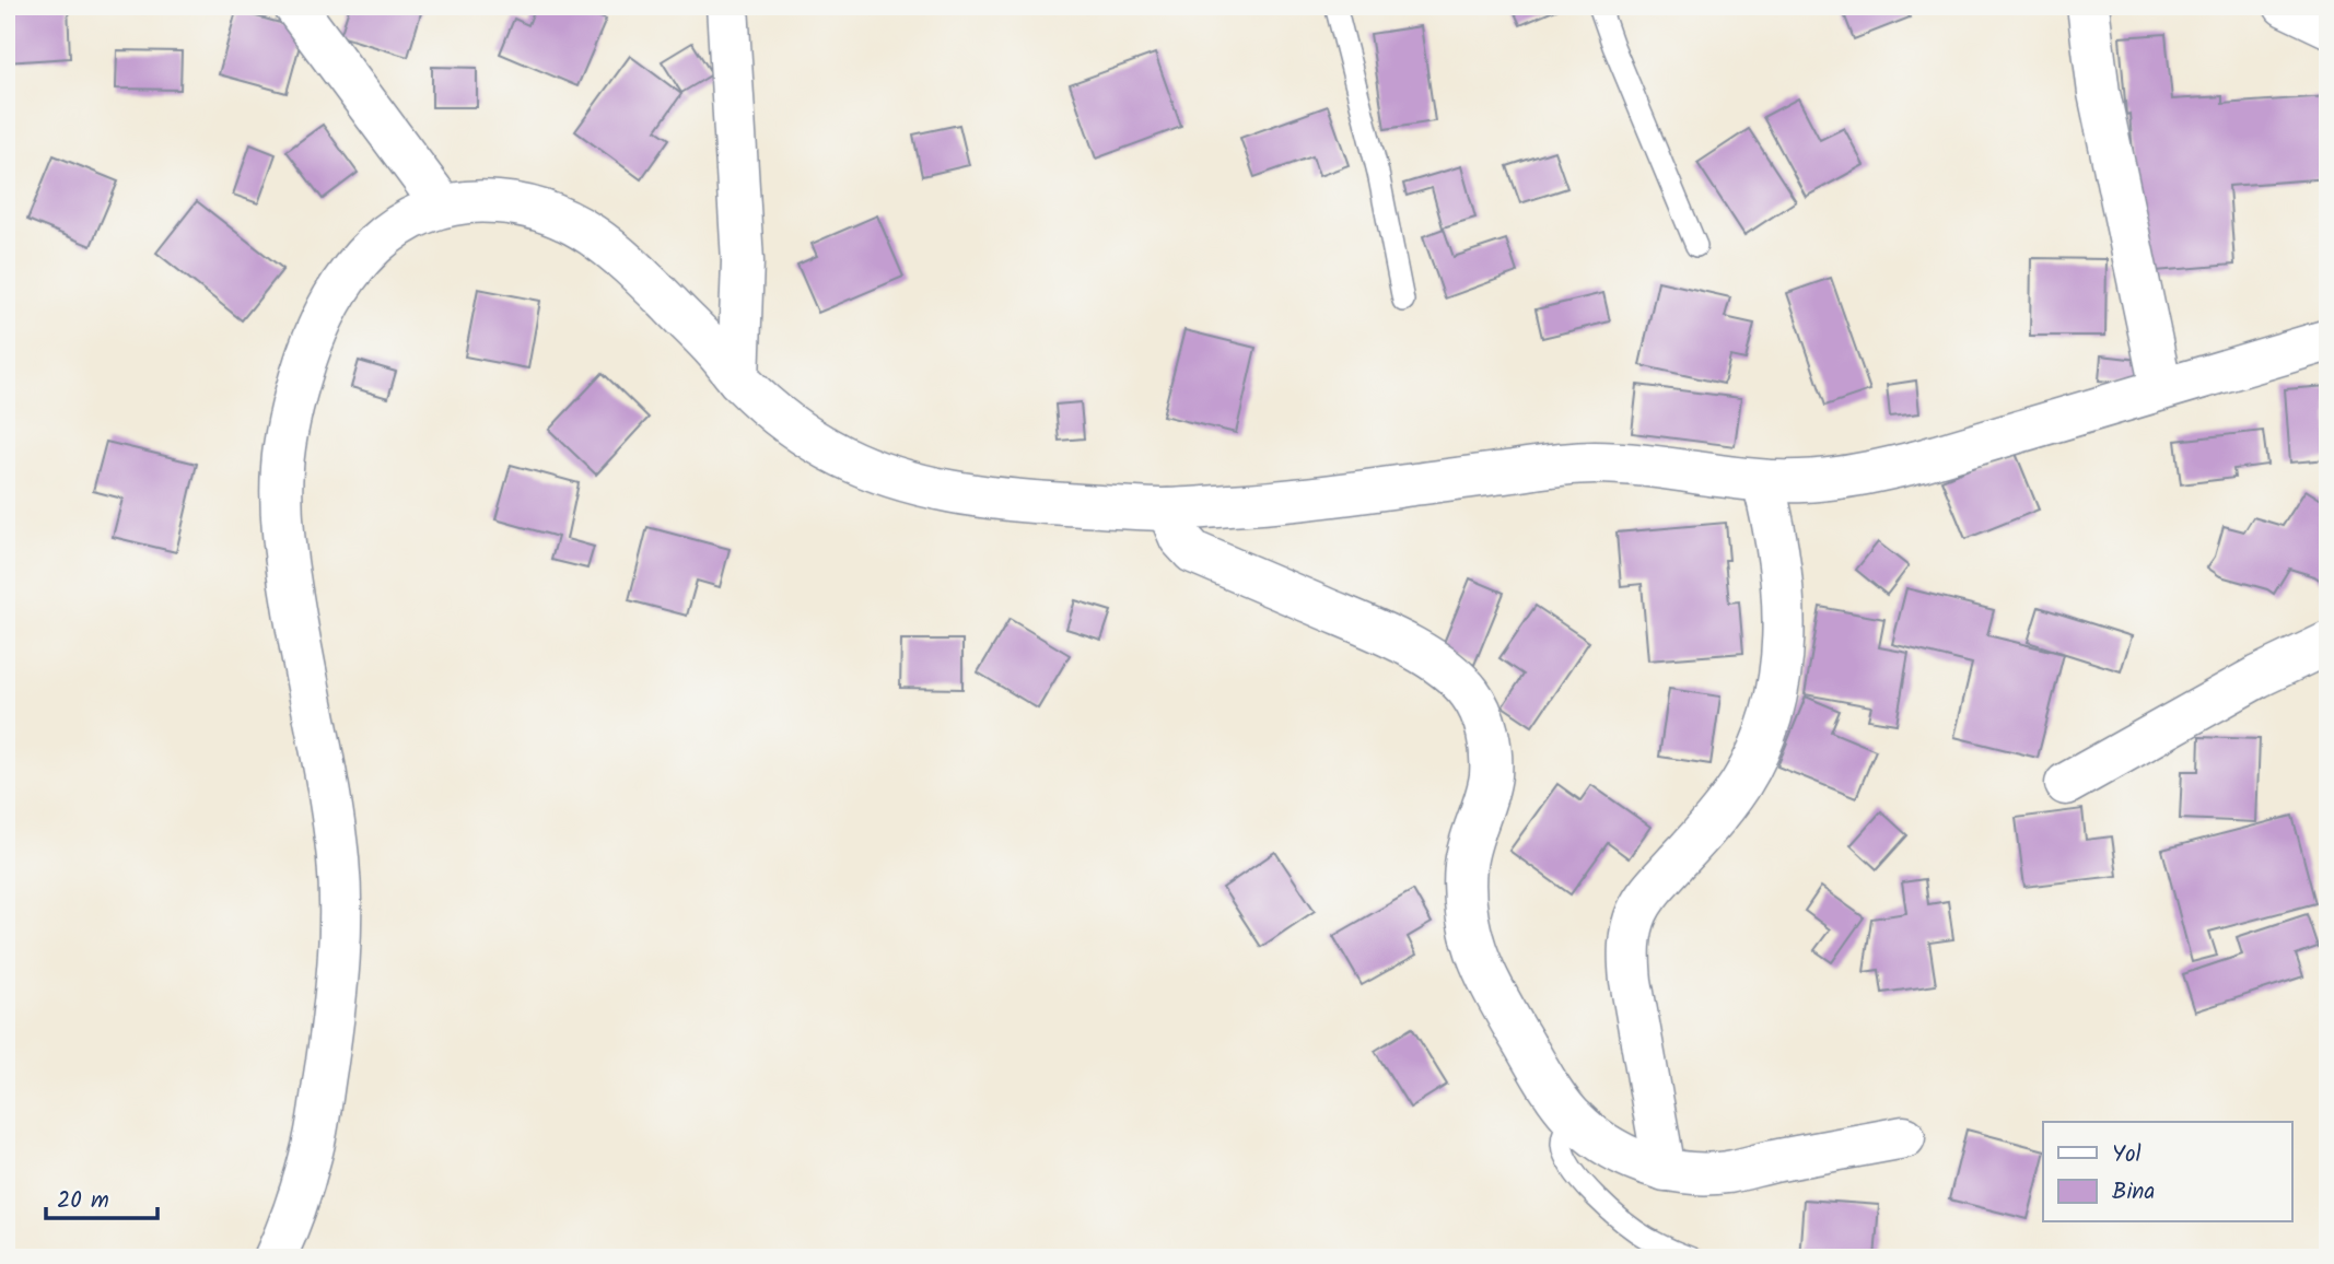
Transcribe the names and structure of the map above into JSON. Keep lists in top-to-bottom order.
{
  "legend": ["Yol", "Bina"],
  "scale_bar": "20 m"
}
